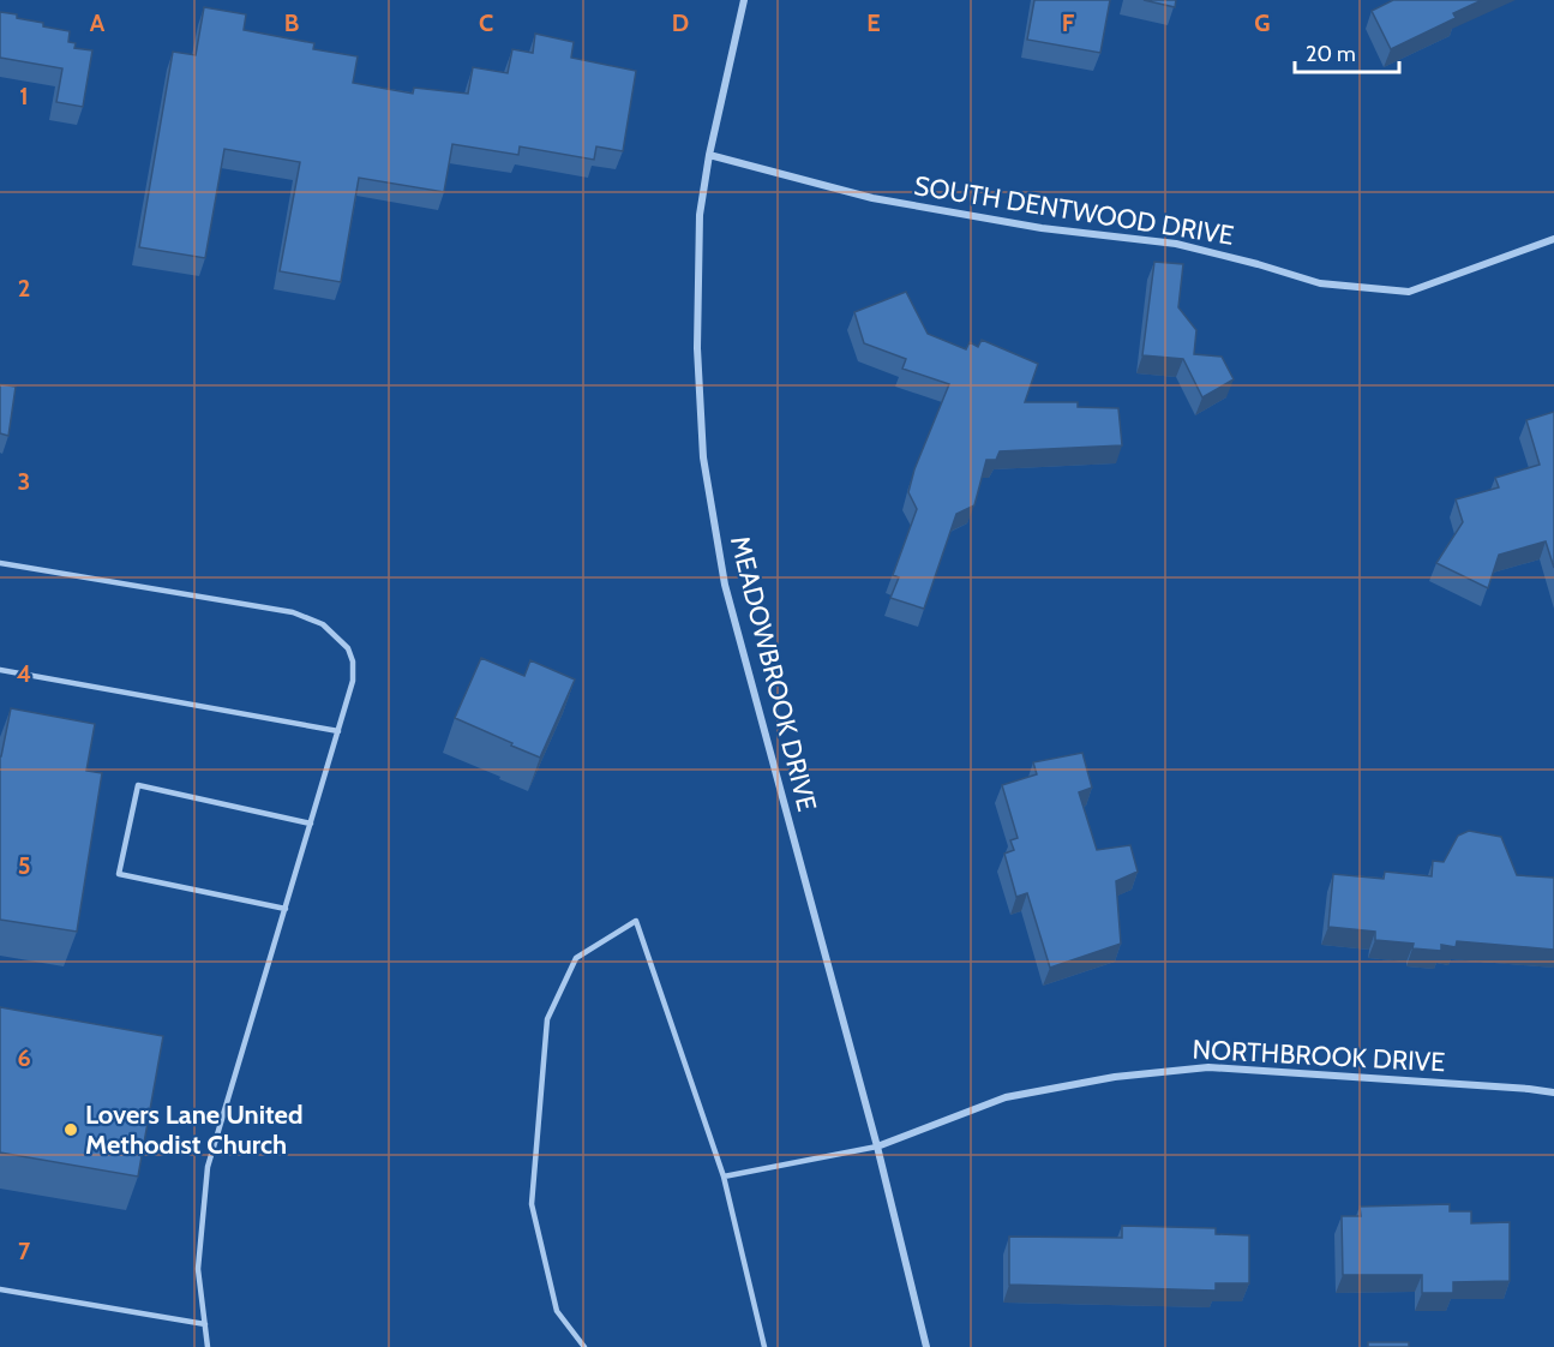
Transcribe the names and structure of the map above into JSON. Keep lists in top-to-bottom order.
{
  "streets": {
    "street": ["SOUTH DENTWOOD DRIVE", "MEADOWBROOK DRIVE", "NORTHBROOK DRIVE"]
  },
  "crossings": [
    ["SOUTH DENTWOOD DRIVE", "MEADOWBROOK DRIVE"],
    ["MEADOWBROOK DRIVE", "NORTHBROOK DRIVE"]
  ],
  "places": ["Lovers Lane United Methodist Church"],
  "scale_bar": "20 m",
  "grid": {
    "columns": [
      "A",
      "B",
      "C",
      "D",
      "E",
      "F",
      "G"
    ],
    "rows": [
      "1",
      "2",
      "3",
      "4",
      "5",
      "6",
      "7"
    ]
  }
}
